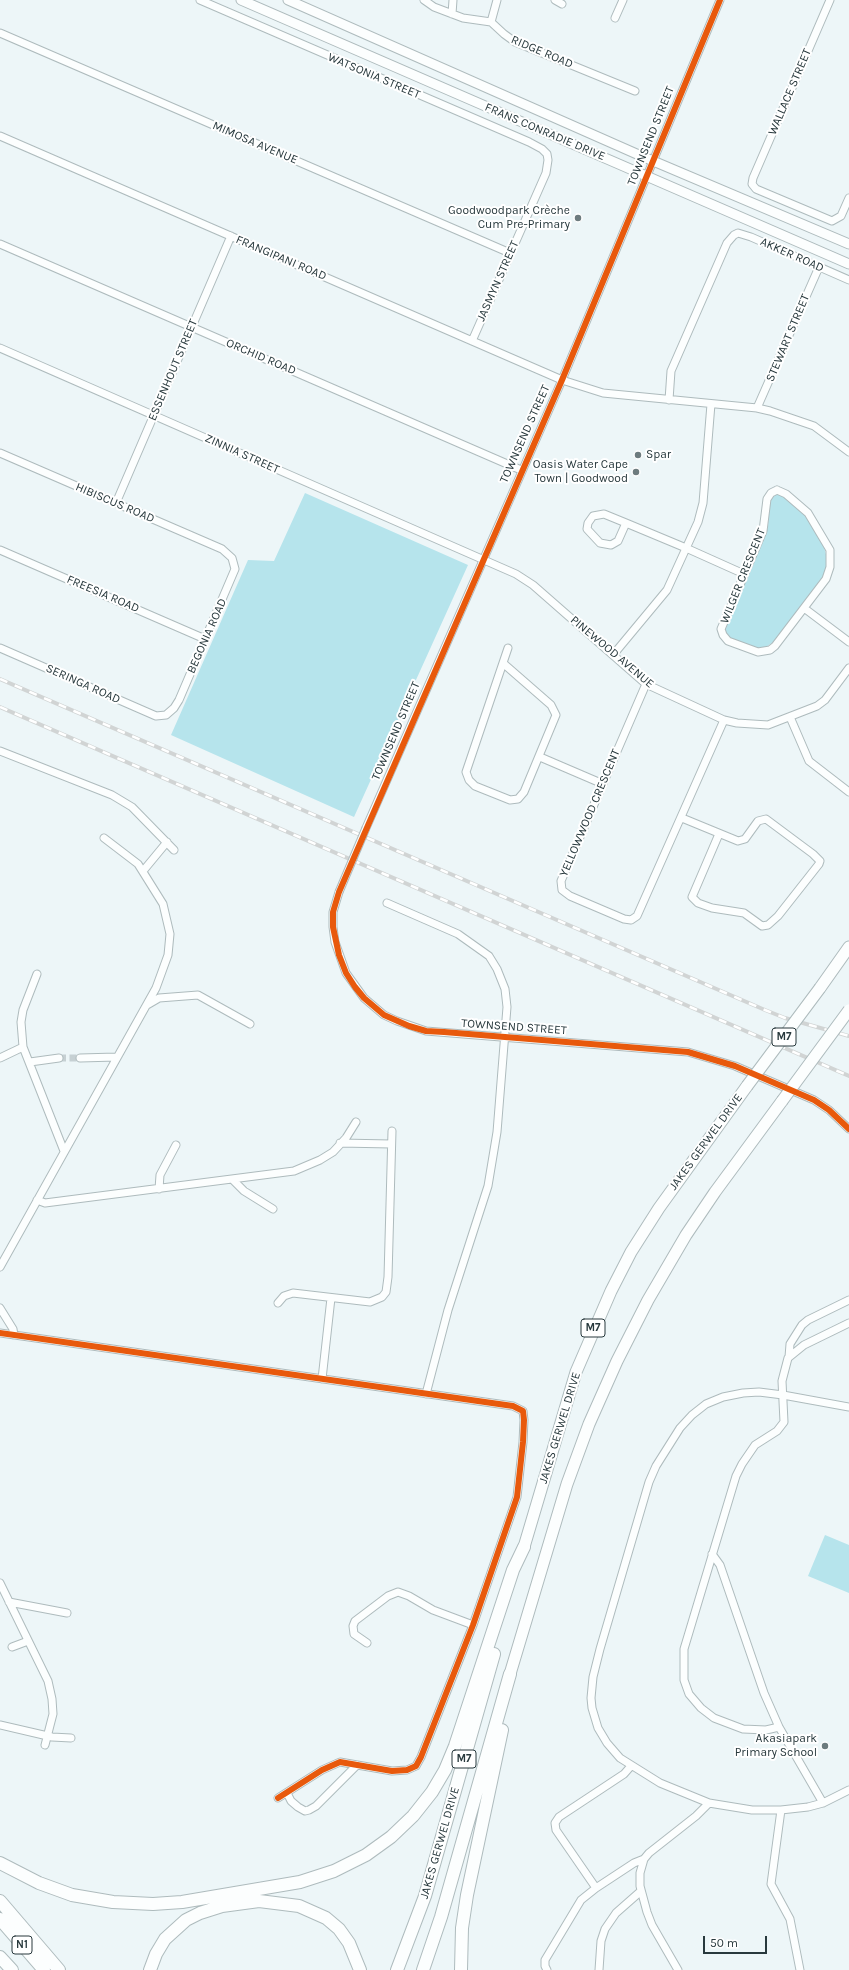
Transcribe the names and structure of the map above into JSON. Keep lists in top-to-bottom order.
{
  "streets": {
    "highway": ["M7", "JAKES GERWEL DRIVE", "N1"],
    "main road": ["FRANS CONRADIE DRIVE"],
    "street": [
      "RIDGE ROAD",
      "WATSONIA STREET",
      "WALLACE STREET",
      "TOWNSEND STREET",
      "MIMOSA AVENUE",
      "AKKER ROAD",
      "FRANGIPANI ROAD",
      "JASMYN STREET",
      "STEWART STREET",
      "ORCHID ROAD",
      "ESSENHOUT STREET",
      "ZINNIA STREET",
      "HIBISCUS ROAD",
      "WILGER CRESCENT",
      "FREESIA ROAD",
      "BEGONIA ROAD",
      "PINEWOOD AVENUE",
      "SERINGA ROAD",
      "YELLOWWOOD CRESCENT"
    ]
  },
  "crossings": [
    ["WATSONIA STREET", "JASMYN STREET"],
    ["FRANS CONRADIE DRIVE", "TOWNSEND STREET"],
    ["TOWNSEND STREET", "FRANGIPANI ROAD"],
    ["TOWNSEND STREET", "ORCHID ROAD"],
    ["TOWNSEND STREET", "ZINNIA STREET"],
    ["TOWNSEND STREET", "PINEWOOD AVENUE"],
    ["MIMOSA AVENUE", "JASMYN STREET"],
    ["AKKER ROAD", "STEWART STREET"],
    ["FRANGIPANI ROAD", "JASMYN STREET"],
    ["FRANGIPANI ROAD", "ESSENHOUT STREET"],
    ["ORCHID ROAD", "ESSENHOUT STREET"],
    ["ESSENHOUT STREET", "ZINNIA STREET"],
    ["ESSENHOUT STREET", "HIBISCUS ROAD"],
    ["ZINNIA STREET", "PINEWOOD AVENUE"],
    ["HIBISCUS ROAD", "BEGONIA ROAD"],
    ["FREESIA ROAD", "BEGONIA ROAD"],
    ["BEGONIA ROAD", "SERINGA ROAD"],
    ["PINEWOOD AVENUE", "YELLOWWOOD CRESCENT"]
  ],
  "places": [
    "Goodwoodpark Crèche Cum Pre-Primary",
    "Spar",
    "Oasis Water Cape Town | Goodwood",
    "Akasiapark Primary School"
  ],
  "scale_bar": "50 m"
}
